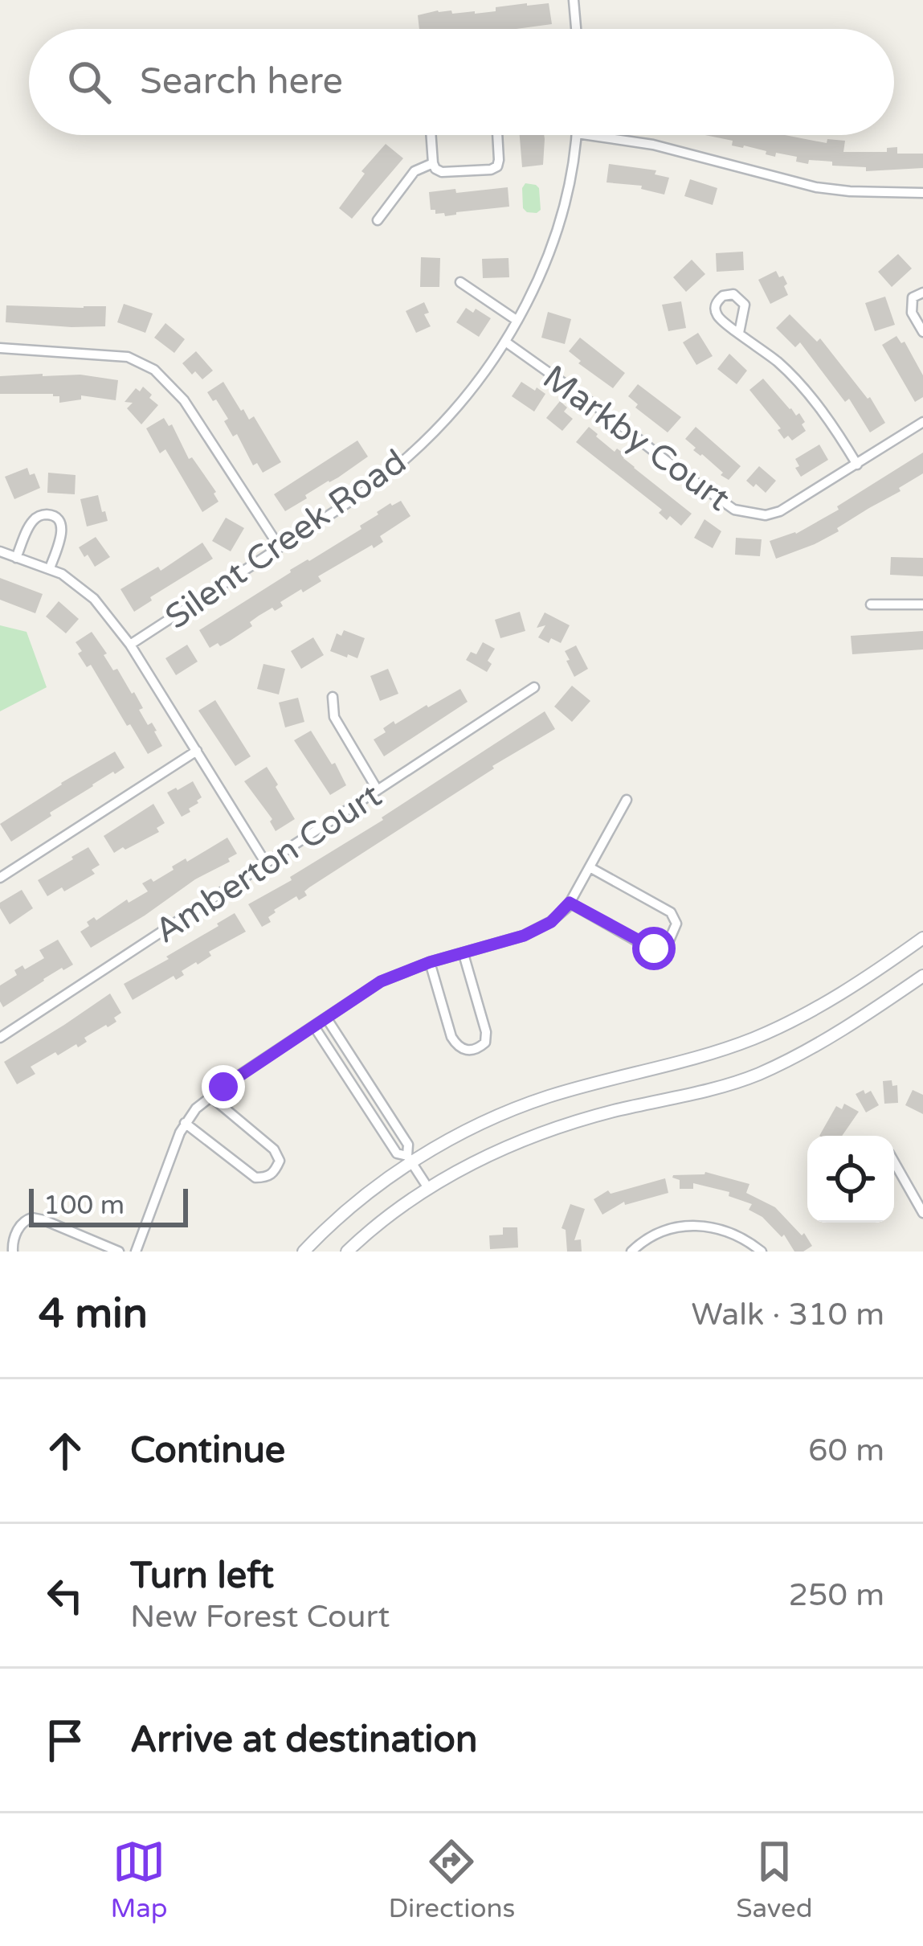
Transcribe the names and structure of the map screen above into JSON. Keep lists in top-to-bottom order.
{
  "streets": {
    "street": ["Markby Court", "Silent Creek Road", "Amberton Court"]
  },
  "crossings": [
    ["Markby Court", "Silent Creek Road"]
  ],
  "scale_bar": "100 m",
  "page": {
    "search": "Search here",
    "scale": "100 m",
    "heading": ["4 min", "Walk · 310 m"],
    "list": [
      ["Continue", "60 m"],
      ["Turn left", "New Forest Court", "250 m"],
      "Arrive at destination"
    ],
    "nav": ["Map", "Directions", "Saved"]
  }
}
